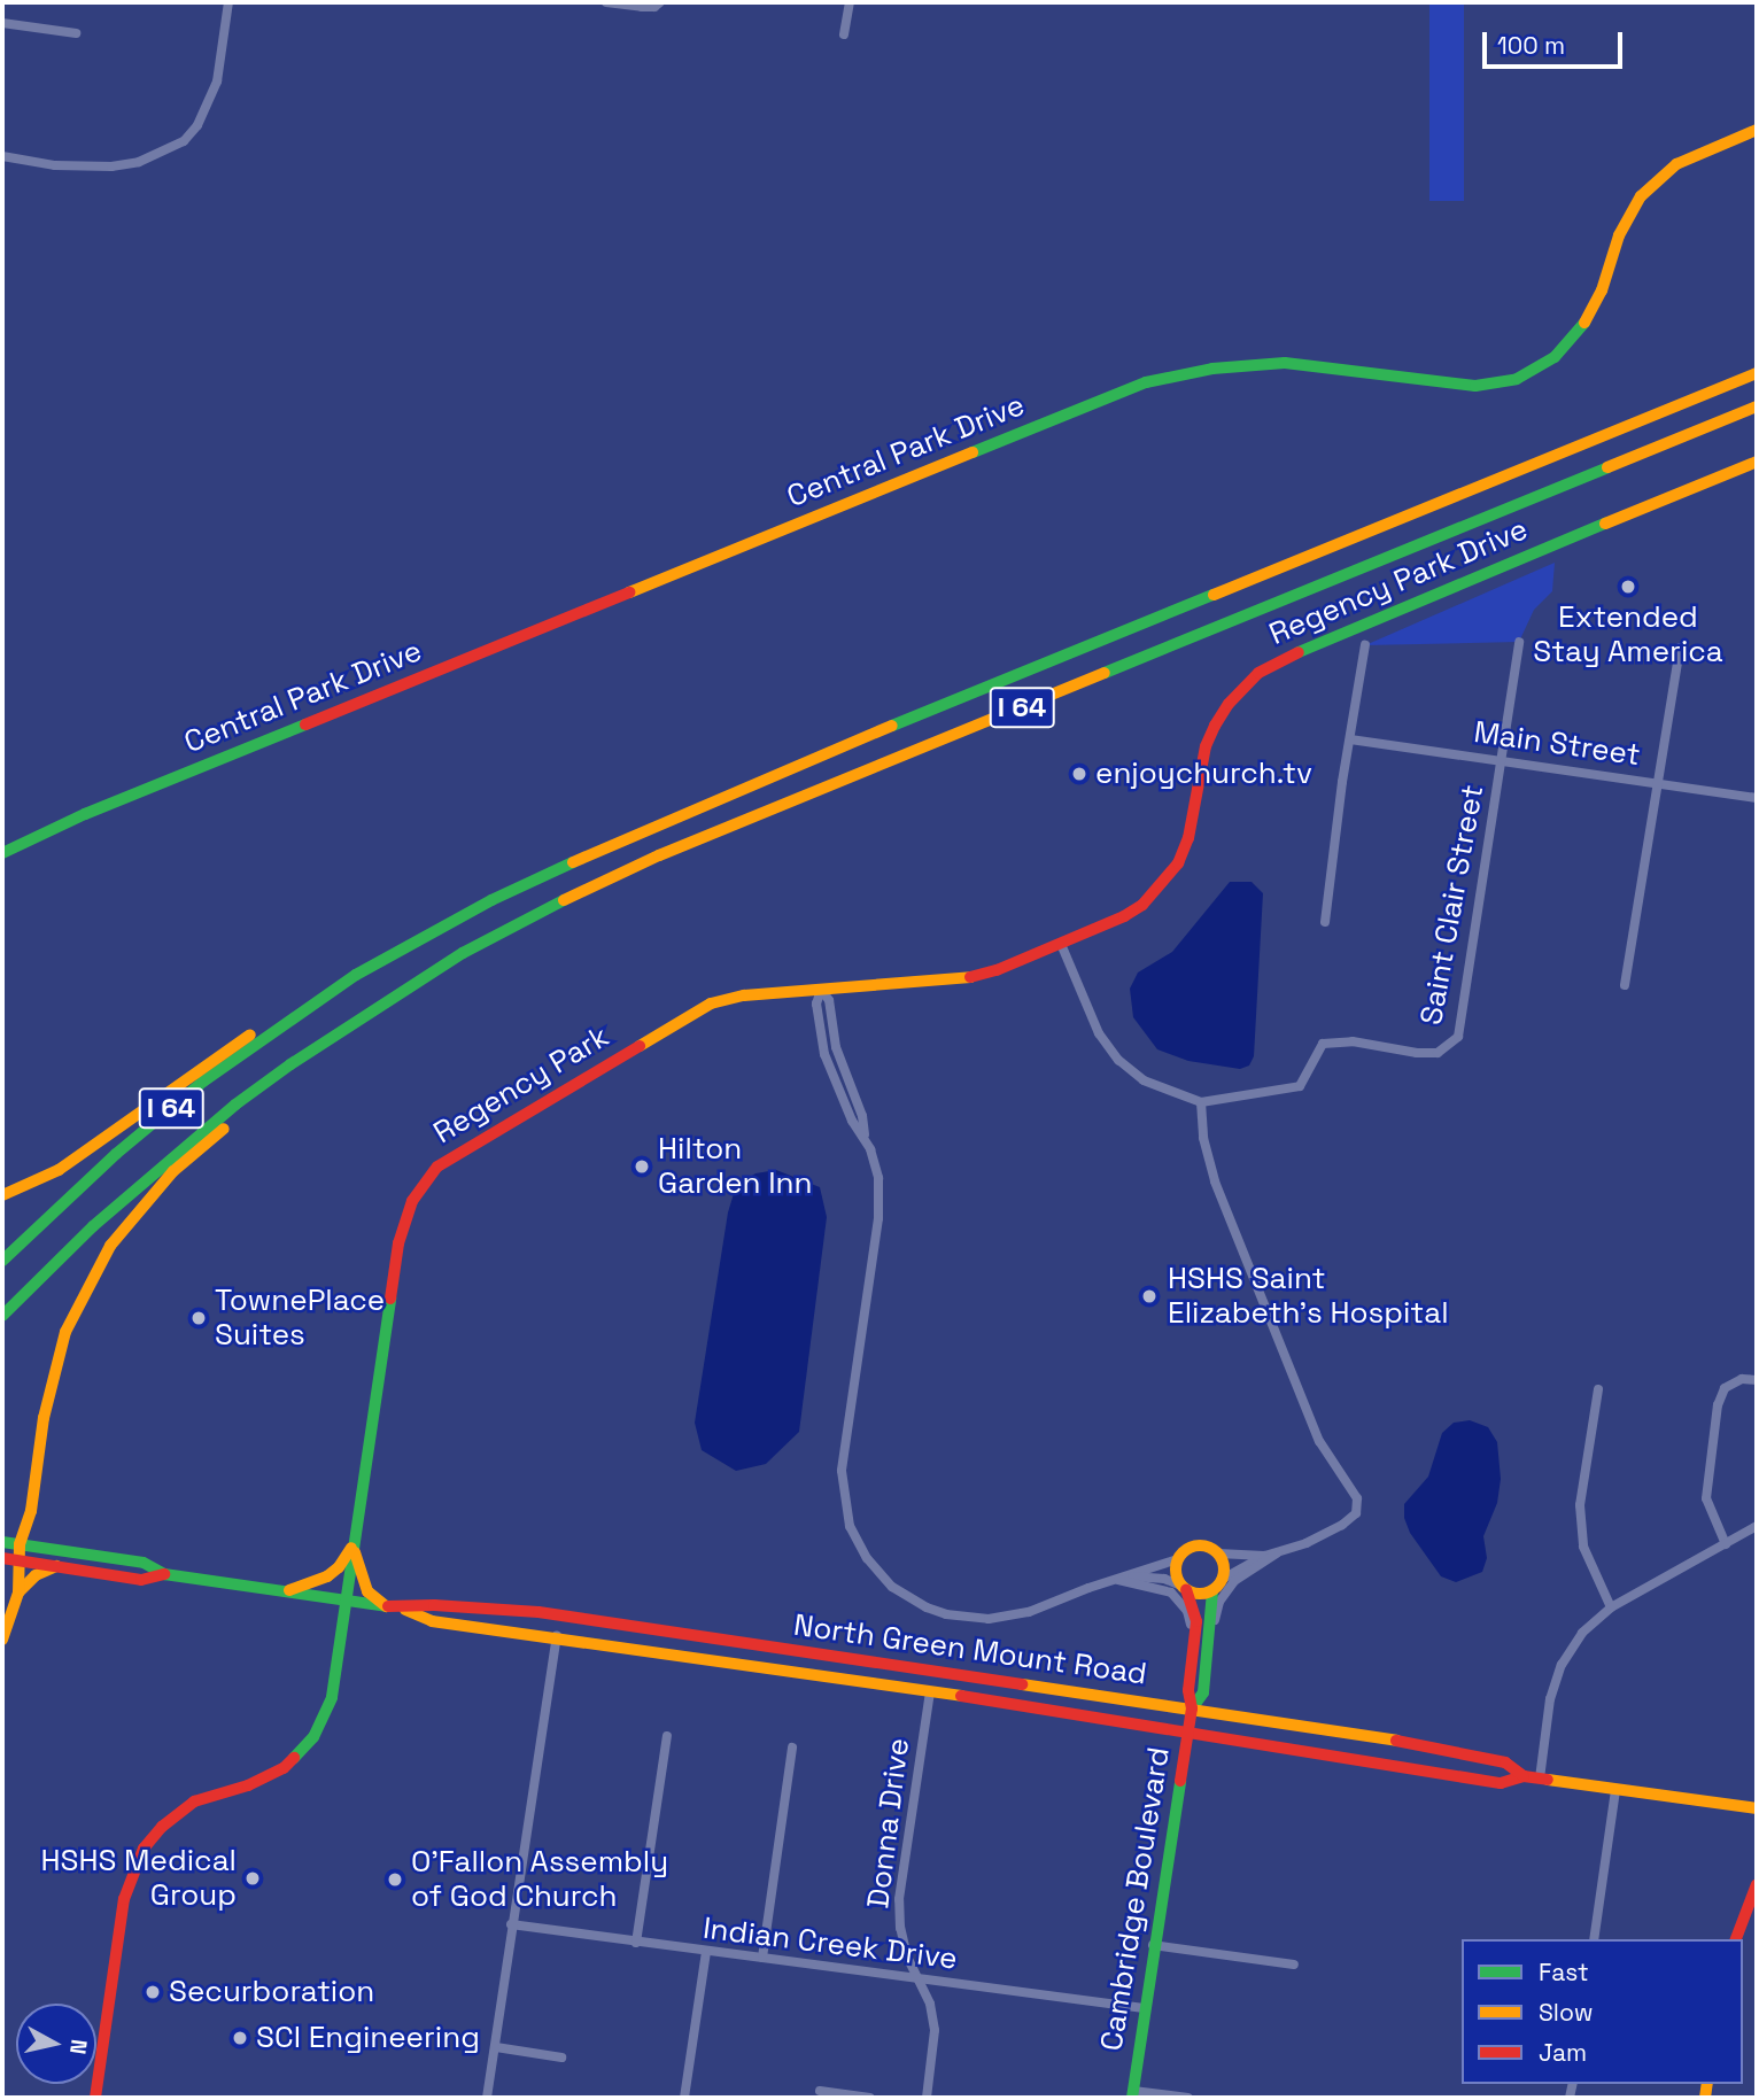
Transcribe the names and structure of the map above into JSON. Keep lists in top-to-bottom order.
{
  "streets": {
    "main road": [
      "Central Park Drive",
      "Regency Park Drive",
      "I 64",
      "Regency Park",
      "North Green Mount Road",
      "Cambridge Boulevard"
    ],
    "street": [
      "Main Street",
      "Saint Clair Street",
      "Donna Drive",
      "Indian Creek Drive"
    ]
  },
  "crossings": [
    ["Regency Park Drive", "Regency Park"],
    ["Main Street", "Saint Clair Street"],
    ["Regency Park", "North Green Mount Road"],
    ["North Green Mount Road", "Donna Drive"],
    ["North Green Mount Road", "Cambridge Boulevard"],
    ["Donna Drive", "Indian Creek Drive"],
    ["Cambridge Boulevard", "Indian Creek Drive"]
  ],
  "places": [
    "Extended Stay America",
    "enjoychurch.tv",
    "Hilton Garden Inn",
    "HSHS Saint Elizabeth's Hospital",
    "TownePlace Suites",
    "HSHS Medical Group",
    "O'Fallon Assembly of God Church",
    "Securboration",
    "SCI Engineering"
  ],
  "legend": ["Fast", "Slow", "Jam"],
  "scale_bar": "100 m",
  "north": "right"
}
